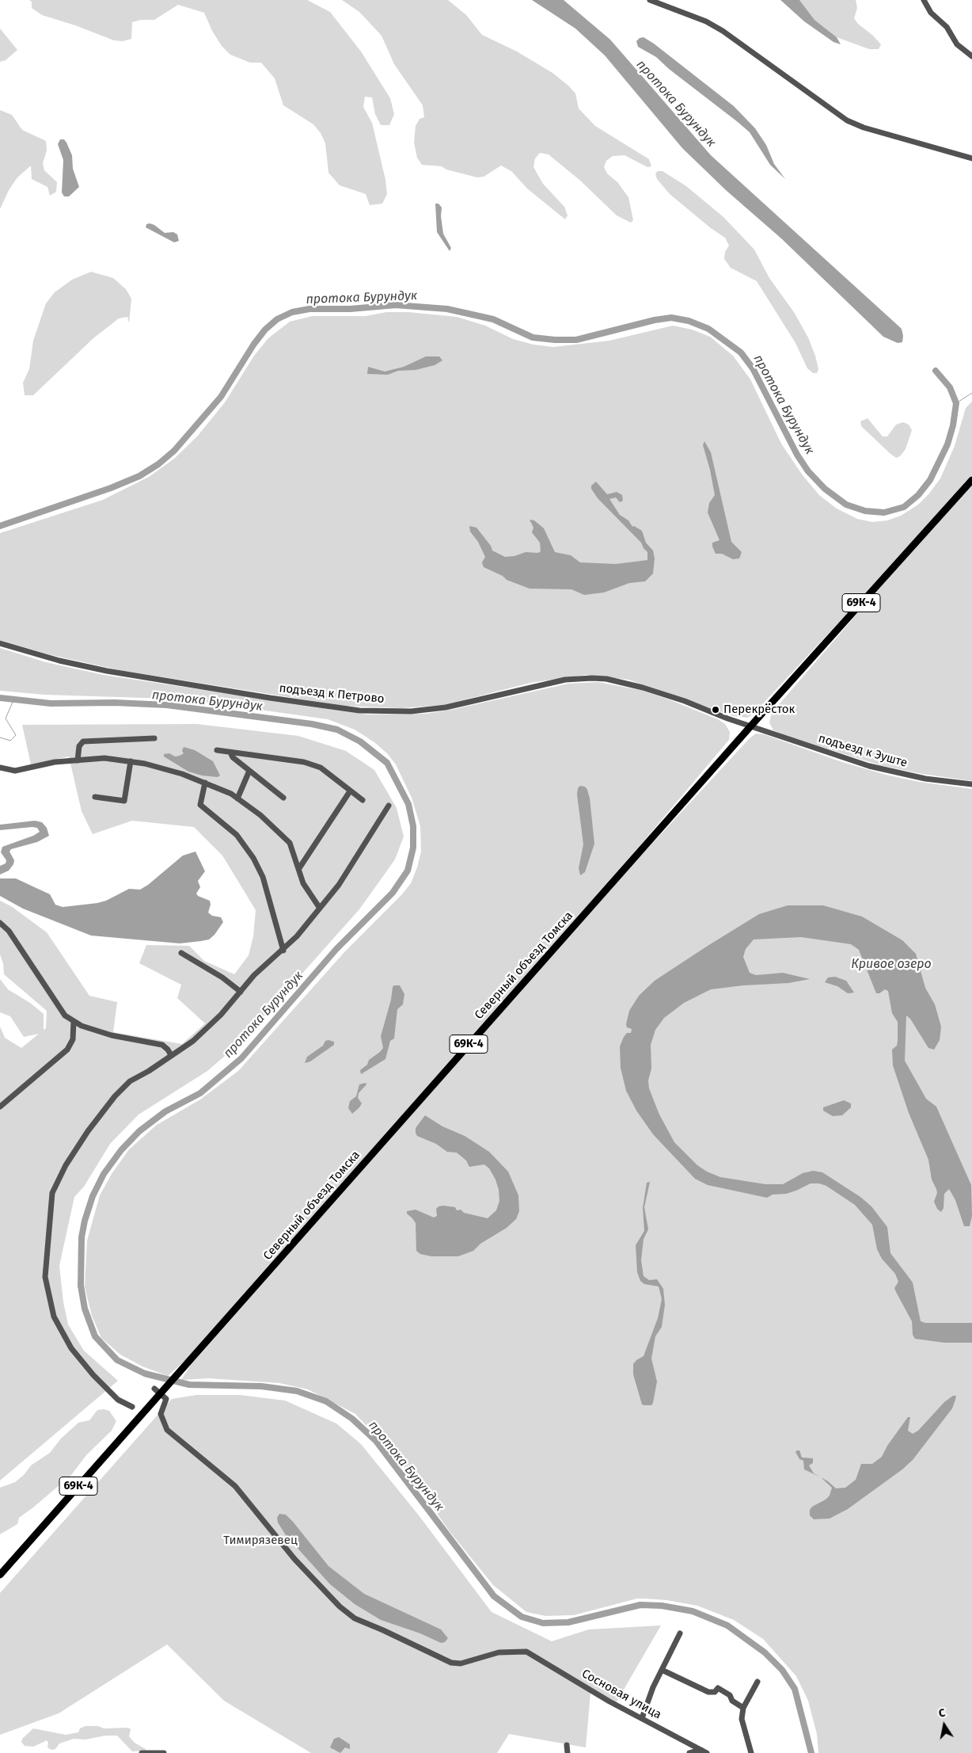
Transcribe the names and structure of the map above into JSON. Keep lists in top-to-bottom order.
{
  "streets": {
    "main road": ["69К-4", "Северный объезд Томска"],
    "street": ["подъезд к Петрово", "подъезд к Эуште", "Сосновая улица"]
  },
  "crossings": [
    ["подъезд к Петрово", "подъезд к Эуште"],
    ["подъезд к Петрово", "Северный объезд Томска"],
    ["подъезд к Эуште", "Северный объезд Томска"]
  ],
  "water": ["протока Бурундук", "Кривое озеро"],
  "parks": ["Тимирязевец"],
  "places": ["Перекрёсток"],
  "north": "top"
}
